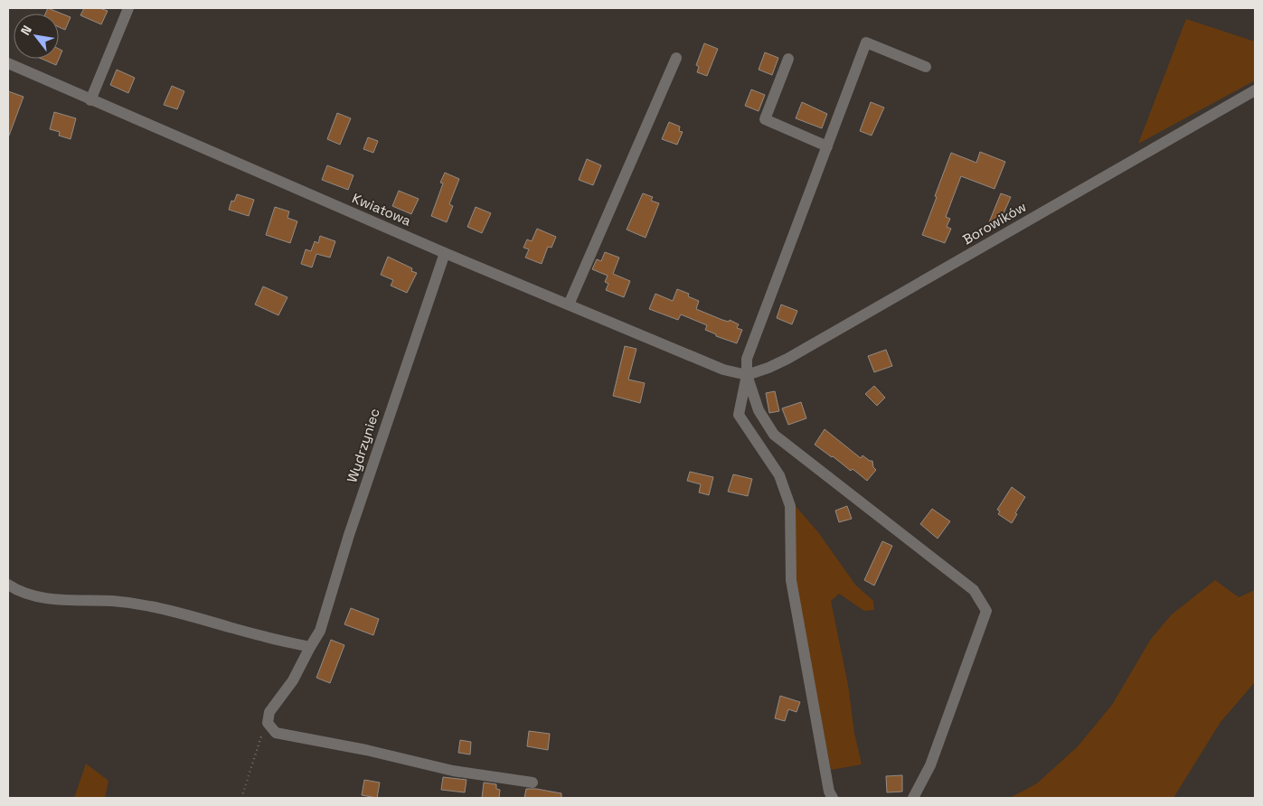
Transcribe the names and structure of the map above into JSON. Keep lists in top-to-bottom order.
{
  "streets": {
    "street": ["Kwiatowa", "Borowików", "Wydrzyniec"]
  },
  "crossings": [
    ["Kwiatowa", "Borowików"],
    ["Kwiatowa", "Wydrzyniec"]
  ],
  "north": "top left"
}
